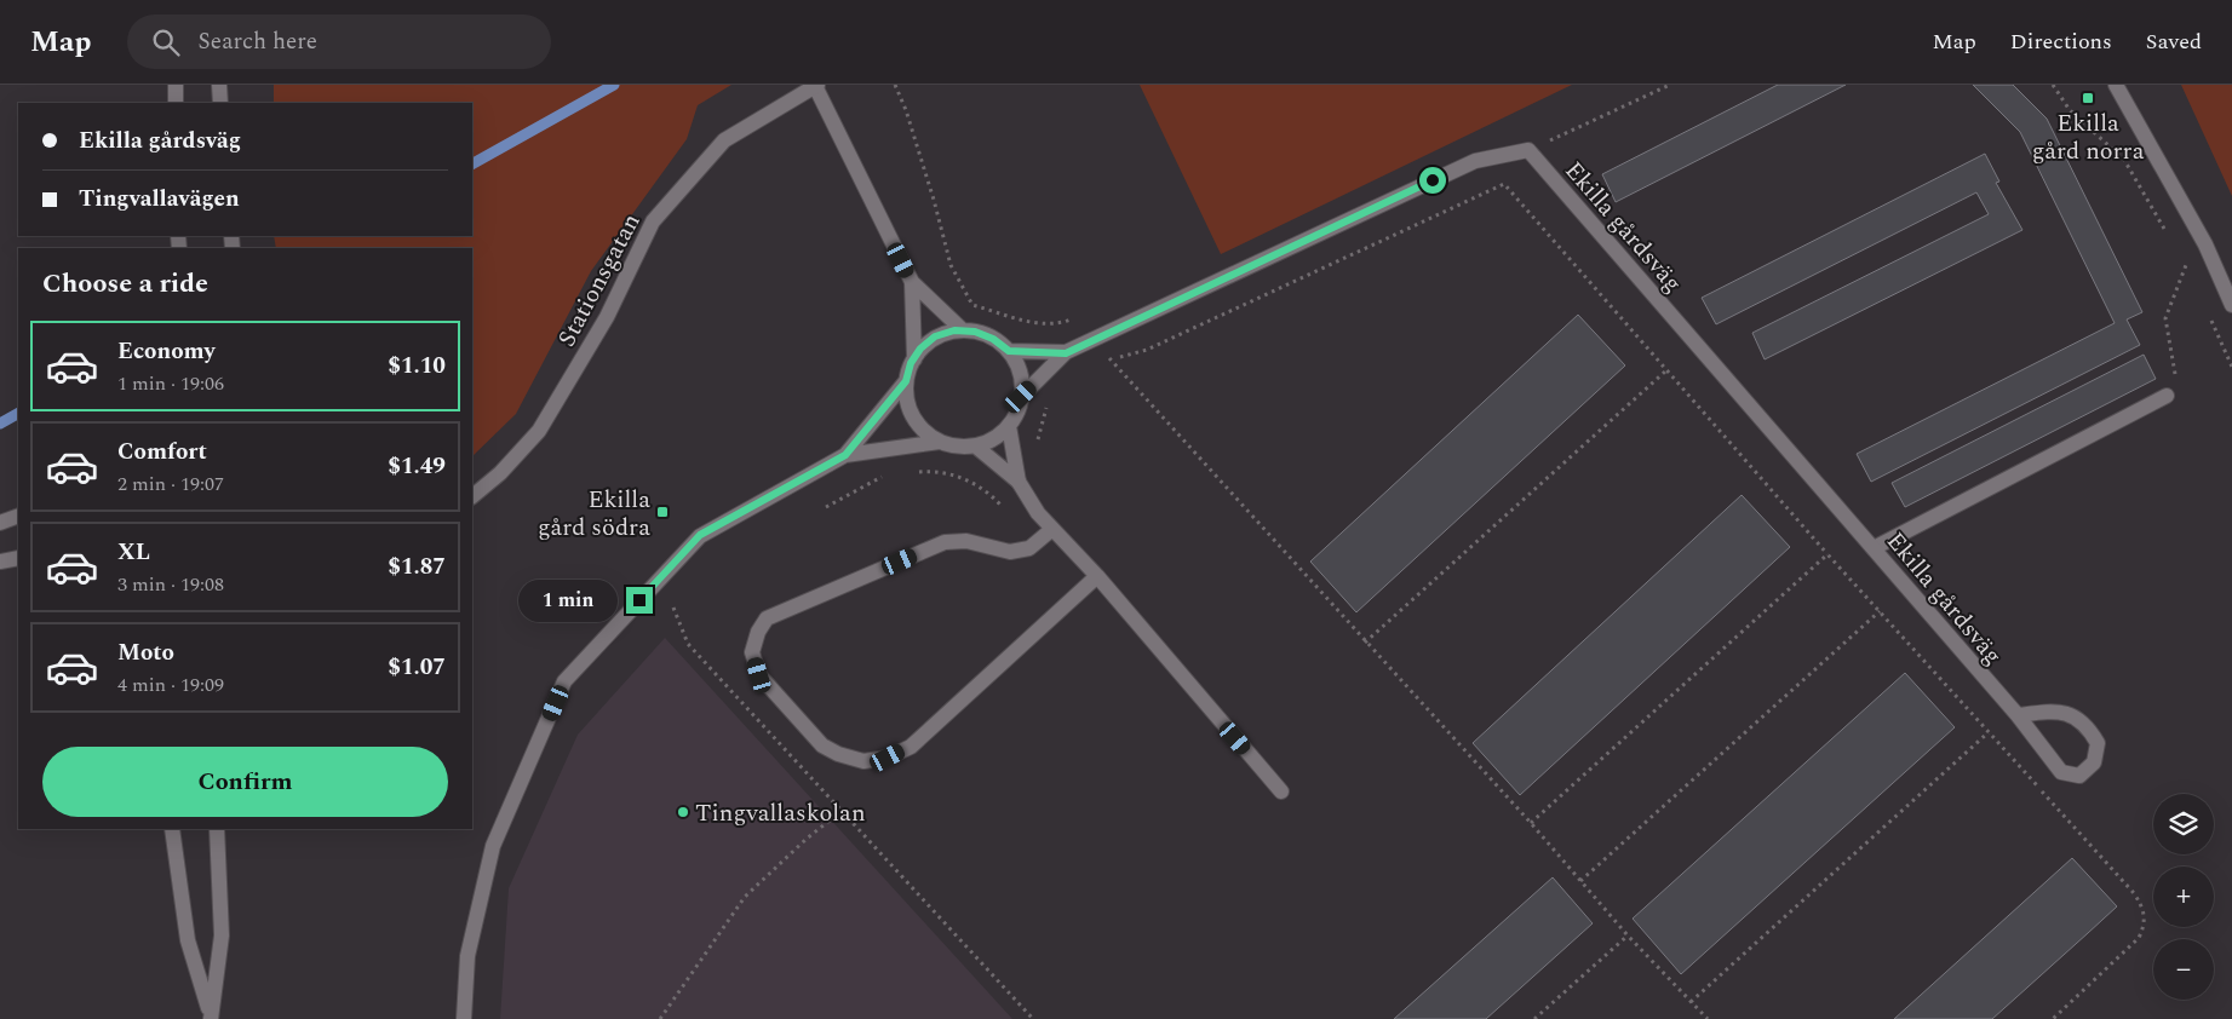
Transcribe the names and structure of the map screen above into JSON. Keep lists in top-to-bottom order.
{
  "streets": {
    "street": ["Ekilla gårdsväg", "Stationsgatan"]
  },
  "places": {
    "transit": ["Ekilla gård norra", "Ekilla gård södra"],
    "other": ["Tingvallaskolan"]
  },
  "page": {
    "header": "Map",
    "search": "Search here",
    "nav": ["Map", "Directions", "Saved"],
    "banner": ["Ekilla gårdsväg", "Tingvallavägen"],
    "heading": "Choose a ride",
    "list": [
      {
        "name": "Economy",
        "note": "1 min · 19:06",
        "value": "$1.10"
      },
      {
        "name": "Comfort",
        "note": "2 min · 19:07",
        "value": "$1.49"
      },
      {
        "name": "XL",
        "note": "3 min · 19:08",
        "value": "$1.87"
      },
      {
        "name": "Moto",
        "note": "4 min · 19:09",
        "value": "$1.07"
      }
    ],
    "bubble": "1 min",
    "buttons": "Confirm",
    "map_buttons": ["+", "−"]
  }
}
